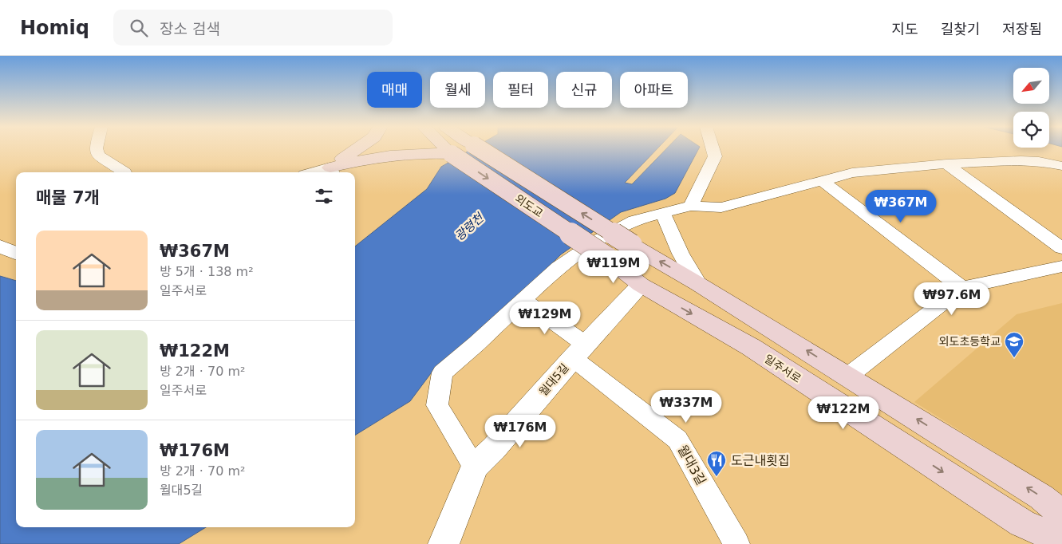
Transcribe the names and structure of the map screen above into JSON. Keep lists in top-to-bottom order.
{
  "streets": {
    "main road": ["외도교", "일주서로"],
    "street": ["월대5길", "월대3길"]
  },
  "crossings": [
    ["외도교", "일주서로"],
    ["일주서로", "월대5길"],
    ["월대5길", "월대3길"]
  ],
  "water": ["광령천"],
  "places": {
    "school or university": ["외도초등학교"],
    "restaurant": ["도근내횟집"]
  },
  "north": "bottom left",
  "page": {
    "header": "Homiq",
    "search": "장소 검색",
    "nav": ["지도", "길찾기", "저장됨"],
    "chip": [
      "매매",
      "월세",
      "필터",
      "신규",
      "아파트"
    ],
    "heading": "매물 7개",
    "price": [
      "₩367M",
      "₩119M",
      "₩97.6M",
      "₩129M",
      "₩337M",
      "₩122M",
      "₩176M"
    ],
    "list": [
      {
        "name": "₩367M",
        "note": "방 5개 · 138 m² · 일주서로"
      },
      {
        "name": "₩122M",
        "note": "방 2개 · 70 m² · 일주서로"
      },
      {
        "name": "₩176M",
        "note": "방 2개 · 70 m² · 월대5길"
      }
    ]
  }
}
